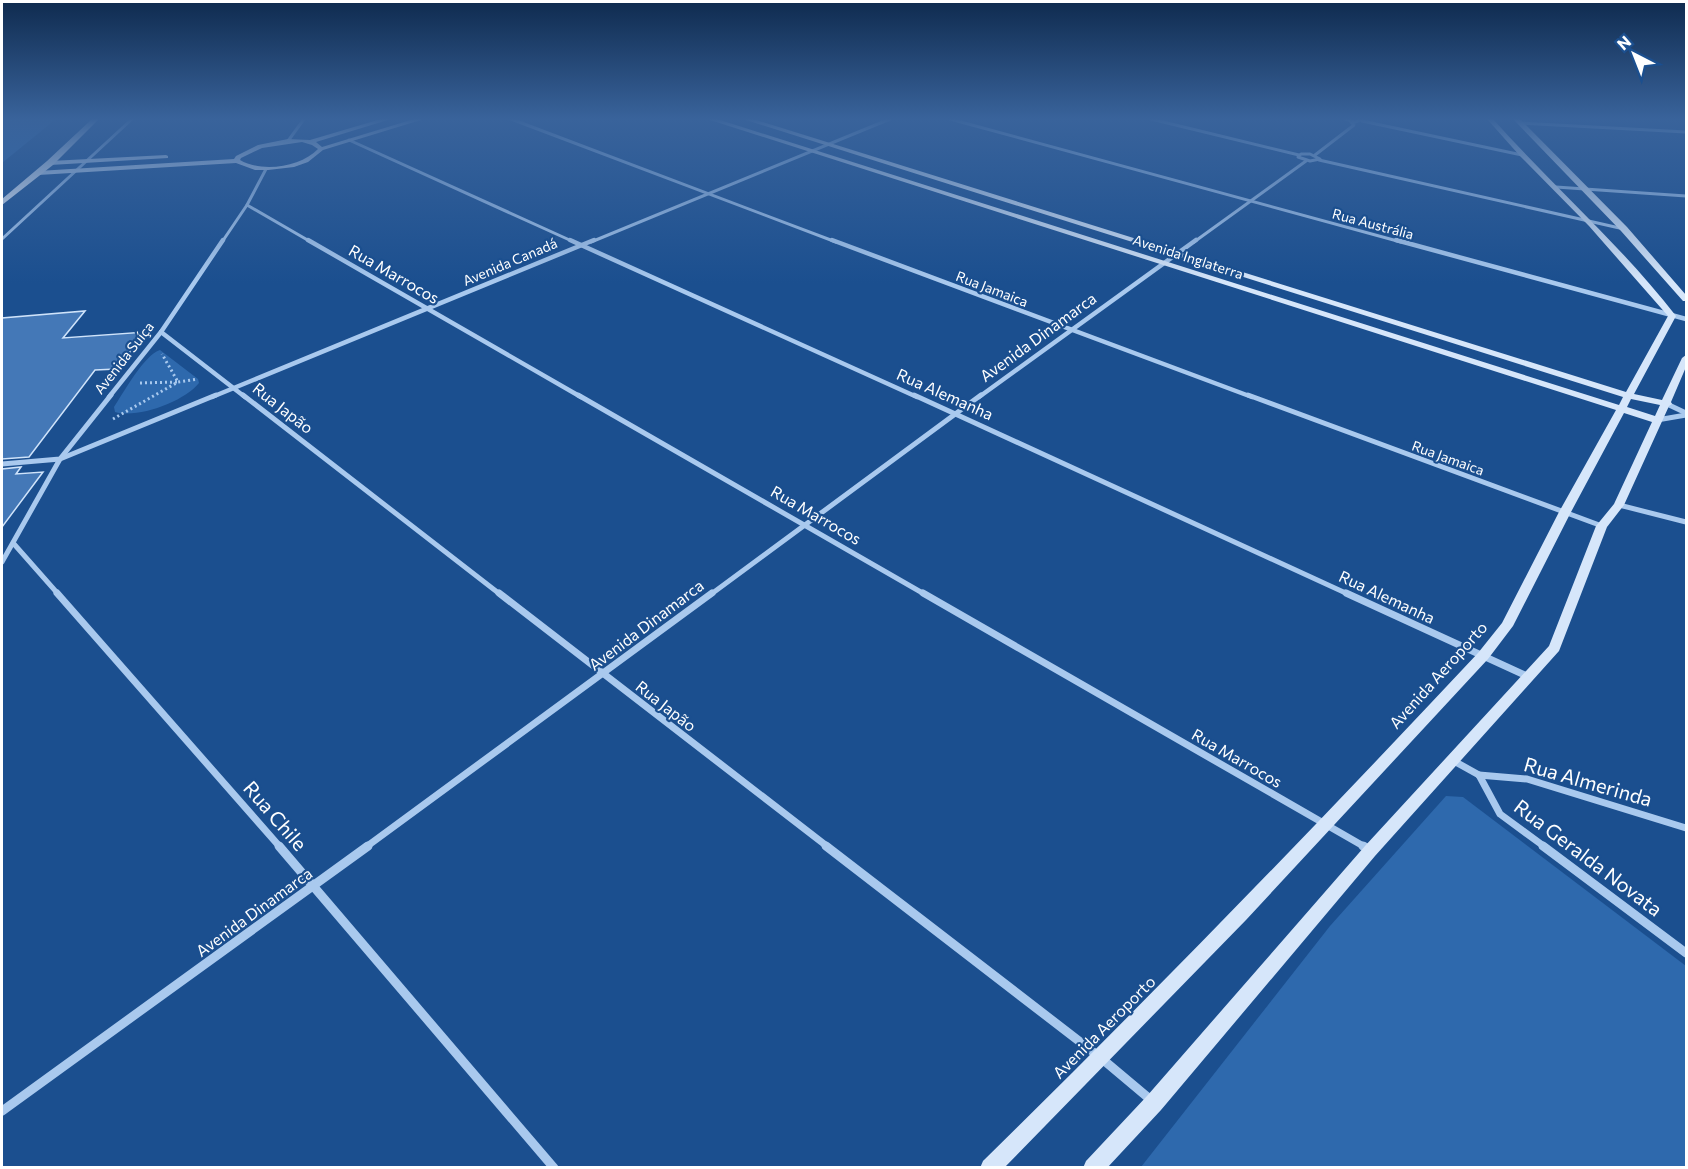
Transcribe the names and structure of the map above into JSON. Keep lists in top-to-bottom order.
{
  "streets": {
    "street": [
      "Rua Austrália",
      "Avenida Inglaterra",
      "Avenida Canadá",
      "Rua Marrocos",
      "Rua Jamaica",
      "Avenida Dinamarca",
      "Avenida Suíça",
      "Rua Alemanha",
      "Rua Japão",
      "Avenida Aeroporto",
      "Rua Almerinda",
      "Rua Chile",
      "Rua Geralda Novata"
    ]
  },
  "crossings": [
    ["Rua Austrália", "Avenida Dinamarca"],
    ["Rua Austrália", "Avenida Aeroporto"],
    ["Avenida Inglaterra", "Avenida Dinamarca"],
    ["Avenida Inglaterra", "Avenida Aeroporto"],
    ["Avenida Canadá", "Rua Marrocos"],
    ["Avenida Canadá", "Rua Jamaica"],
    ["Avenida Canadá", "Avenida Suíça"],
    ["Avenida Canadá", "Rua Alemanha"],
    ["Avenida Canadá", "Rua Japão"],
    ["Rua Marrocos", "Avenida Dinamarca"],
    ["Rua Marrocos", "Avenida Suíça"],
    ["Rua Marrocos", "Avenida Aeroporto"],
    ["Rua Jamaica", "Avenida Dinamarca"],
    ["Rua Jamaica", "Avenida Aeroporto"],
    ["Avenida Dinamarca", "Rua Alemanha"],
    ["Avenida Dinamarca", "Rua Japão"],
    ["Avenida Dinamarca", "Rua Chile"],
    ["Avenida Suíça", "Rua Japão"],
    ["Avenida Suíça", "Rua Chile"],
    ["Rua Alemanha", "Avenida Aeroporto"],
    ["Rua Japão", "Avenida Aeroporto"],
    ["Rua Almerinda", "Rua Geralda Novata"]
  ],
  "north": "top left"
}
